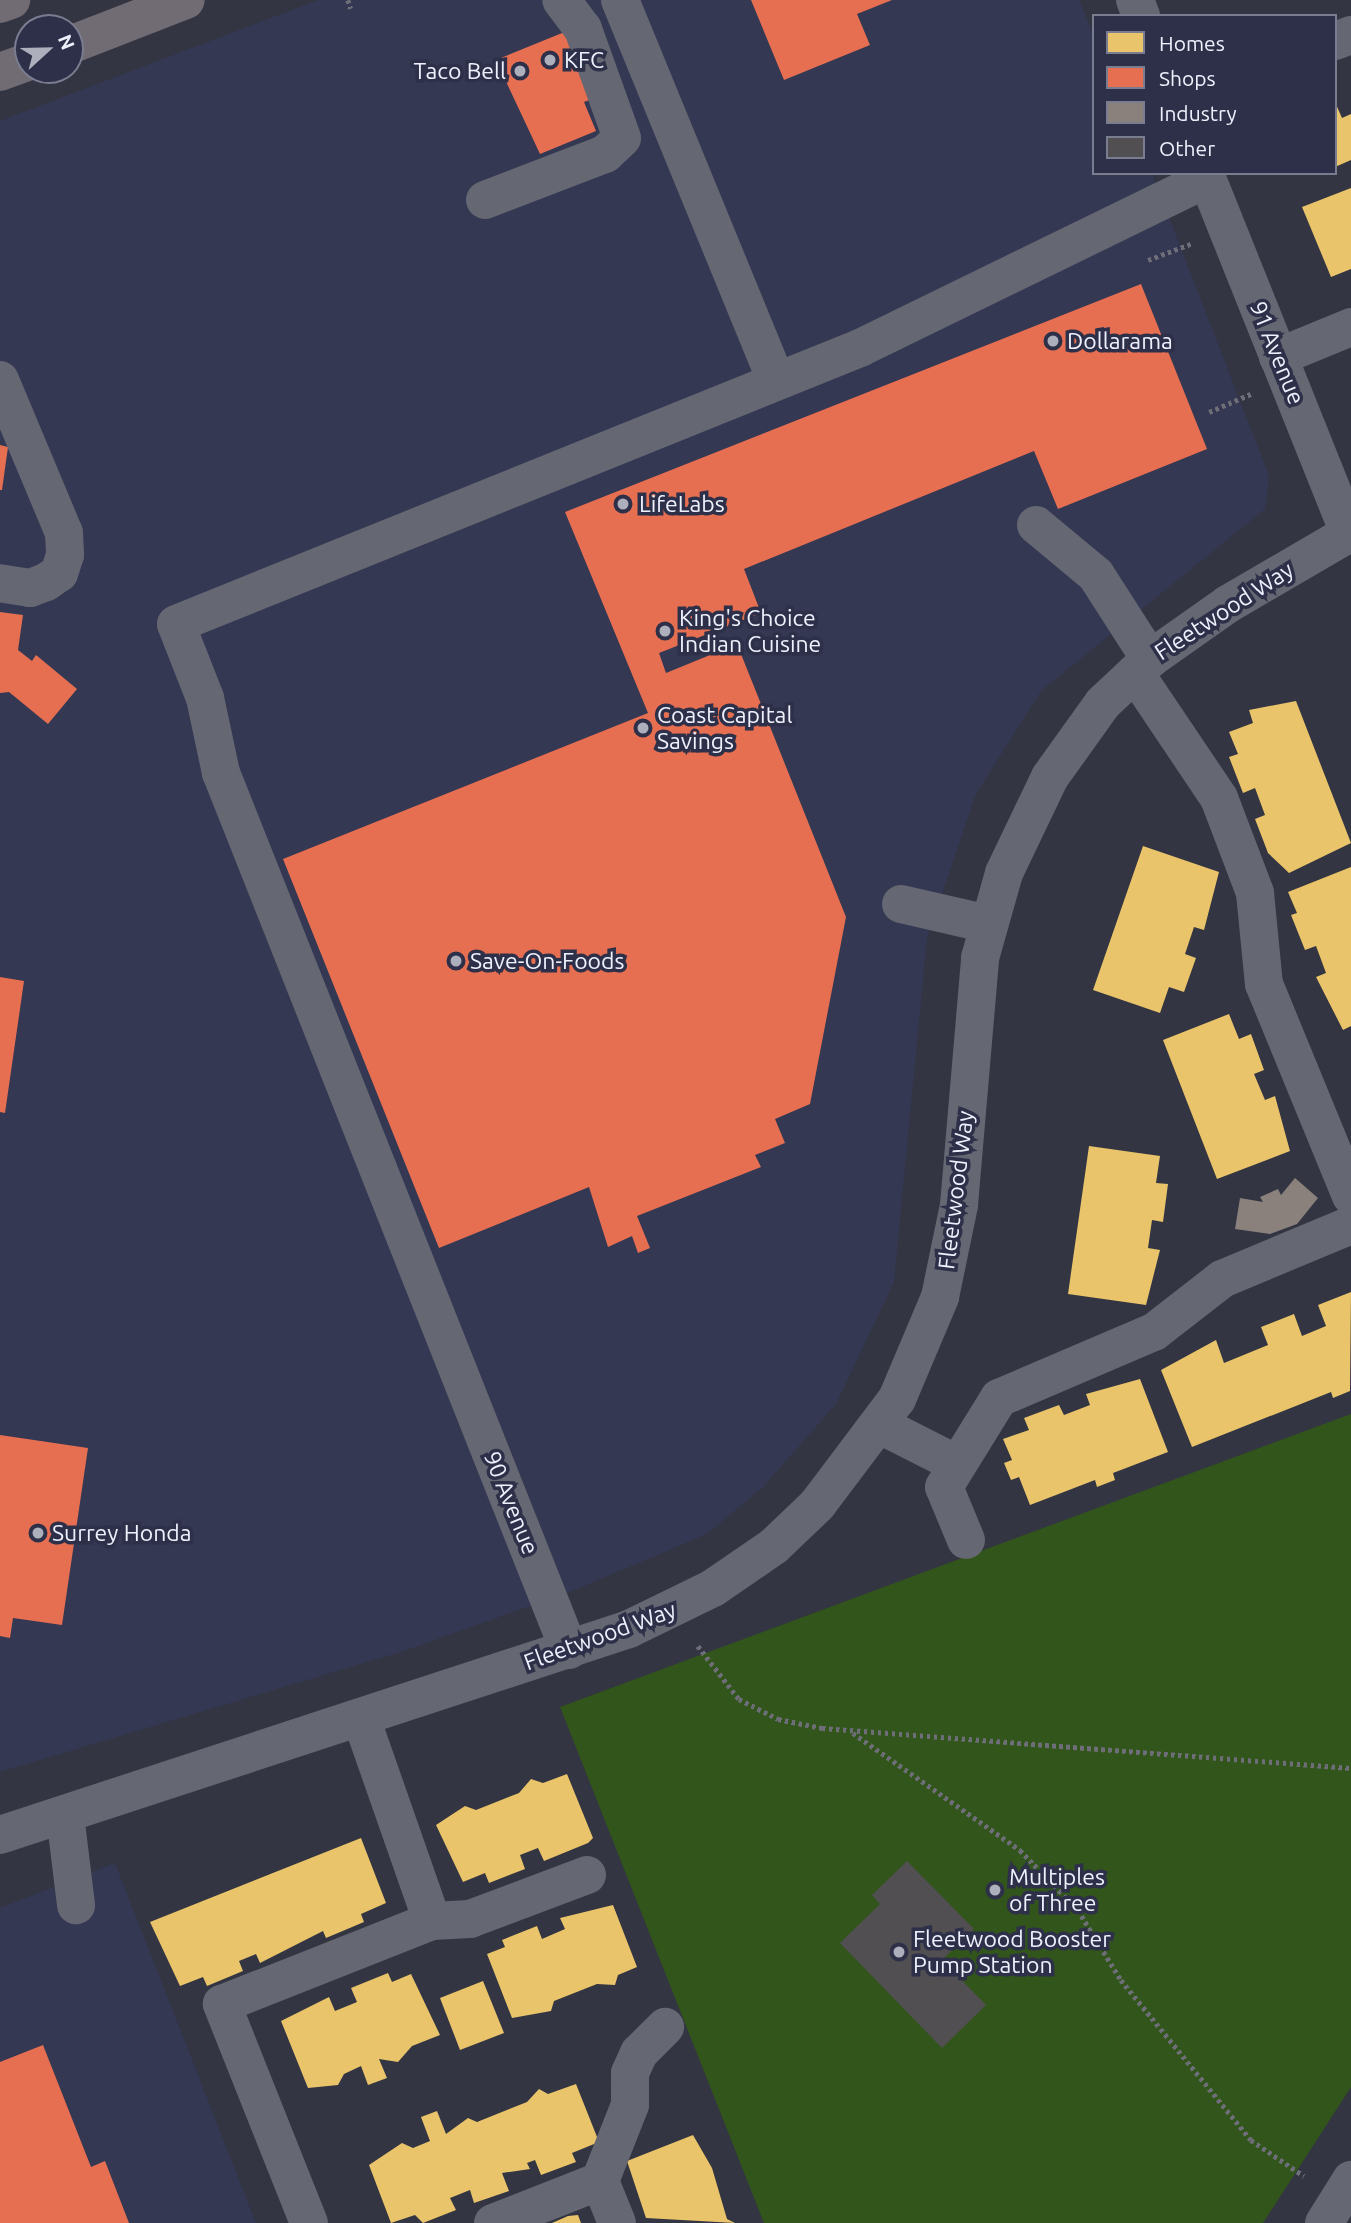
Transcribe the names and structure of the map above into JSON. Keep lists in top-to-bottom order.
{
  "streets": {
    "street": ["91 Avenue", "Fleetwood Way", "90 Avenue"]
  },
  "crossings": [
    ["91 Avenue", "Fleetwood Way"],
    ["Fleetwood Way", "90 Avenue"]
  ],
  "places": [
    "KFC",
    "Taco Bell",
    "Dollarama",
    "LifeLabs",
    "King's Choice Indian Cuisine",
    "Coast Capital Savings",
    "Save-On-Foods",
    "Surrey Honda",
    "Multiples of Three",
    "Fleetwood Booster Pump Station"
  ],
  "legend": [
    "Homes",
    "Shops",
    "Industry",
    "Other"
  ],
  "north": "right"
}
